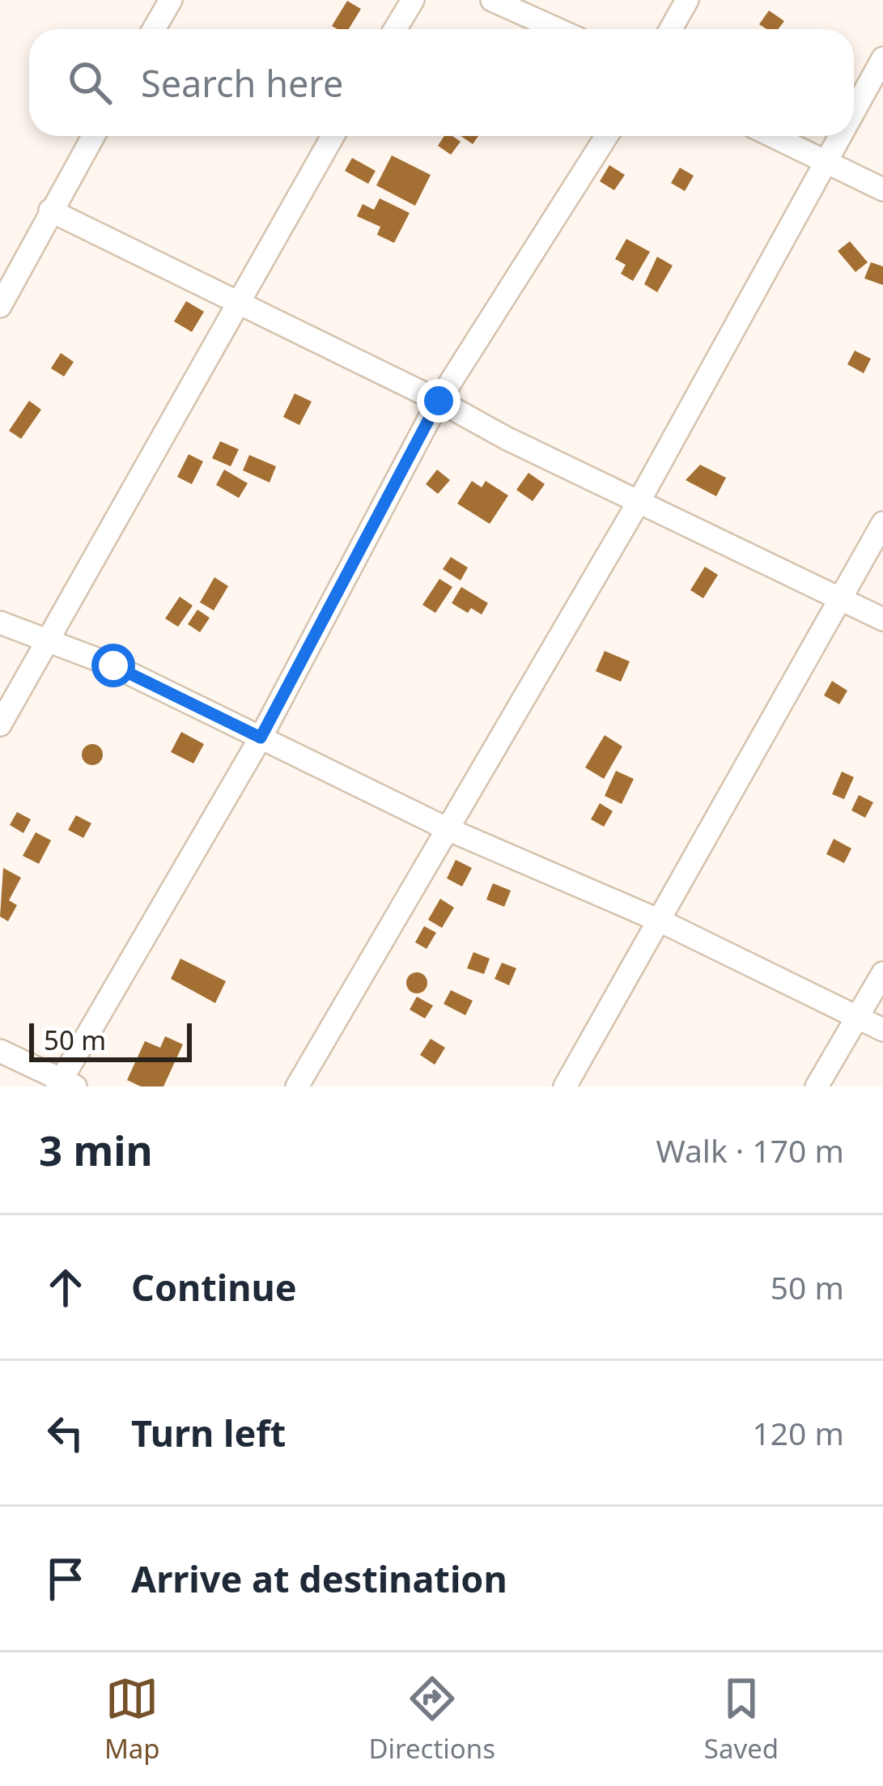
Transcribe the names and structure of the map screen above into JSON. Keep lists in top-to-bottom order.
{
  "scale_bar": "50 m",
  "page": {
    "search": "Search here",
    "scale": "50 m",
    "heading": ["3 min", "Walk · 170 m"],
    "list": [
      ["Continue", "50 m"],
      ["Turn left", "120 m"],
      "Arrive at destination"
    ],
    "nav": ["Map", "Directions", "Saved"]
  }
}
